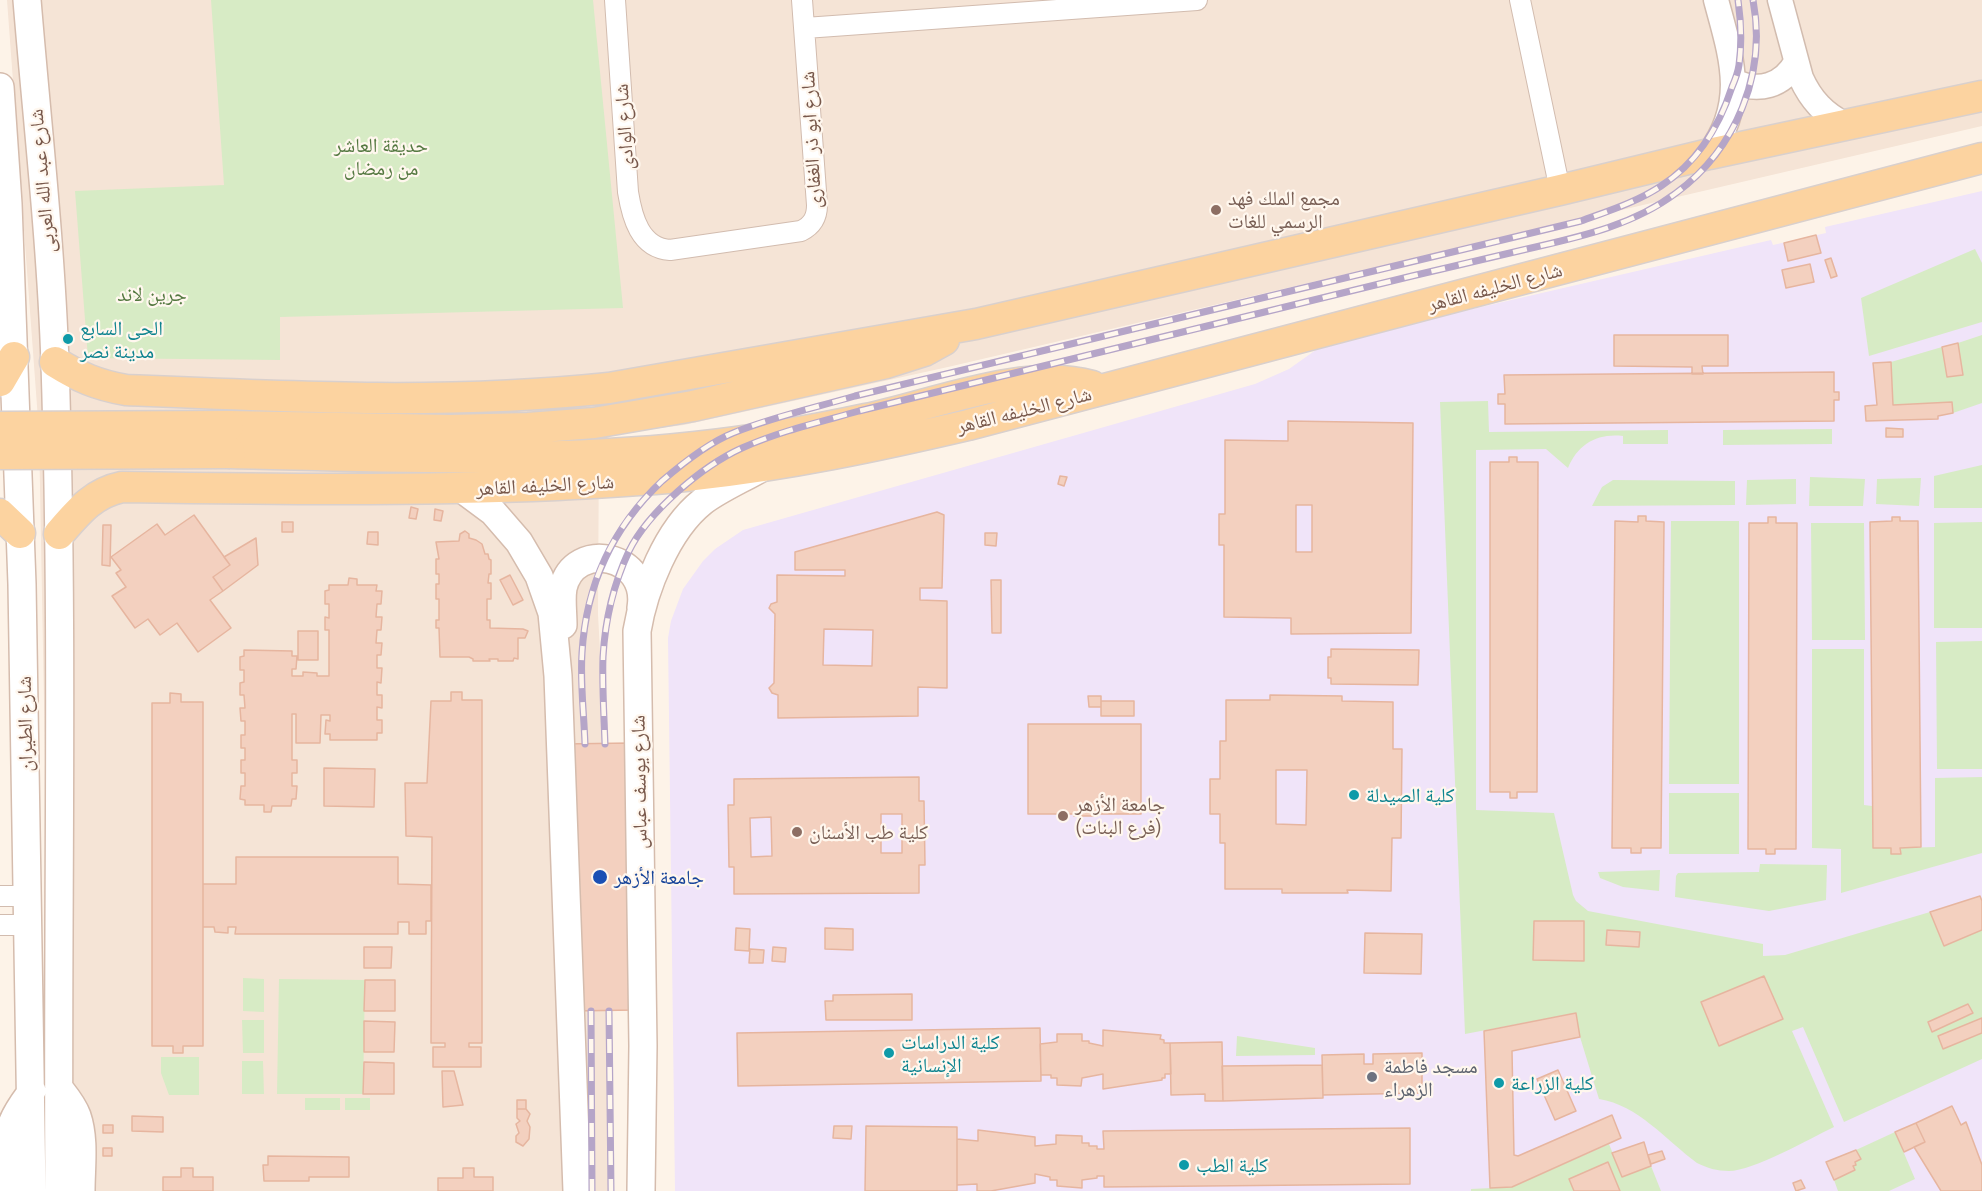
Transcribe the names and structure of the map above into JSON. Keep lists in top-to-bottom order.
{
  "streets": {
    "main road": [
      "شارع عبد الله العربى",
      "شارع الخليفه القاهر",
      "شارع الطيران",
      "شارع يوسف عباس"
    ],
    "street": ["شارع الوادى", "شارع ابو ذر الغفارى"]
  },
  "crossings": [
    ["شارع الوادى", "شارع ابو ذر الغفارى"],
    ["شارع عبد الله العربى", "شارع الطيران"],
    ["شارع الخليفه القاهر", "شارع الطيران"],
    ["شارع الخليفه القاهر", "شارع يوسف عباس"]
  ],
  "parks": ["حديقة العاشر من رمضان", "جرين لاند"],
  "places": [
    "مجمع الملك فهد الرسمي للغات",
    "الحى السابع مدينة نصر",
    "كلية الصيدلة",
    "جامعة الأزهر (فرع البنات)",
    "كلية طب الأسنان",
    "جامعة الأزهر",
    "كلية الدراسات الإنسانية",
    "مسجد فاطمة الزهراء",
    "كلية الزراعة",
    "كلية الطب"
  ]
}
